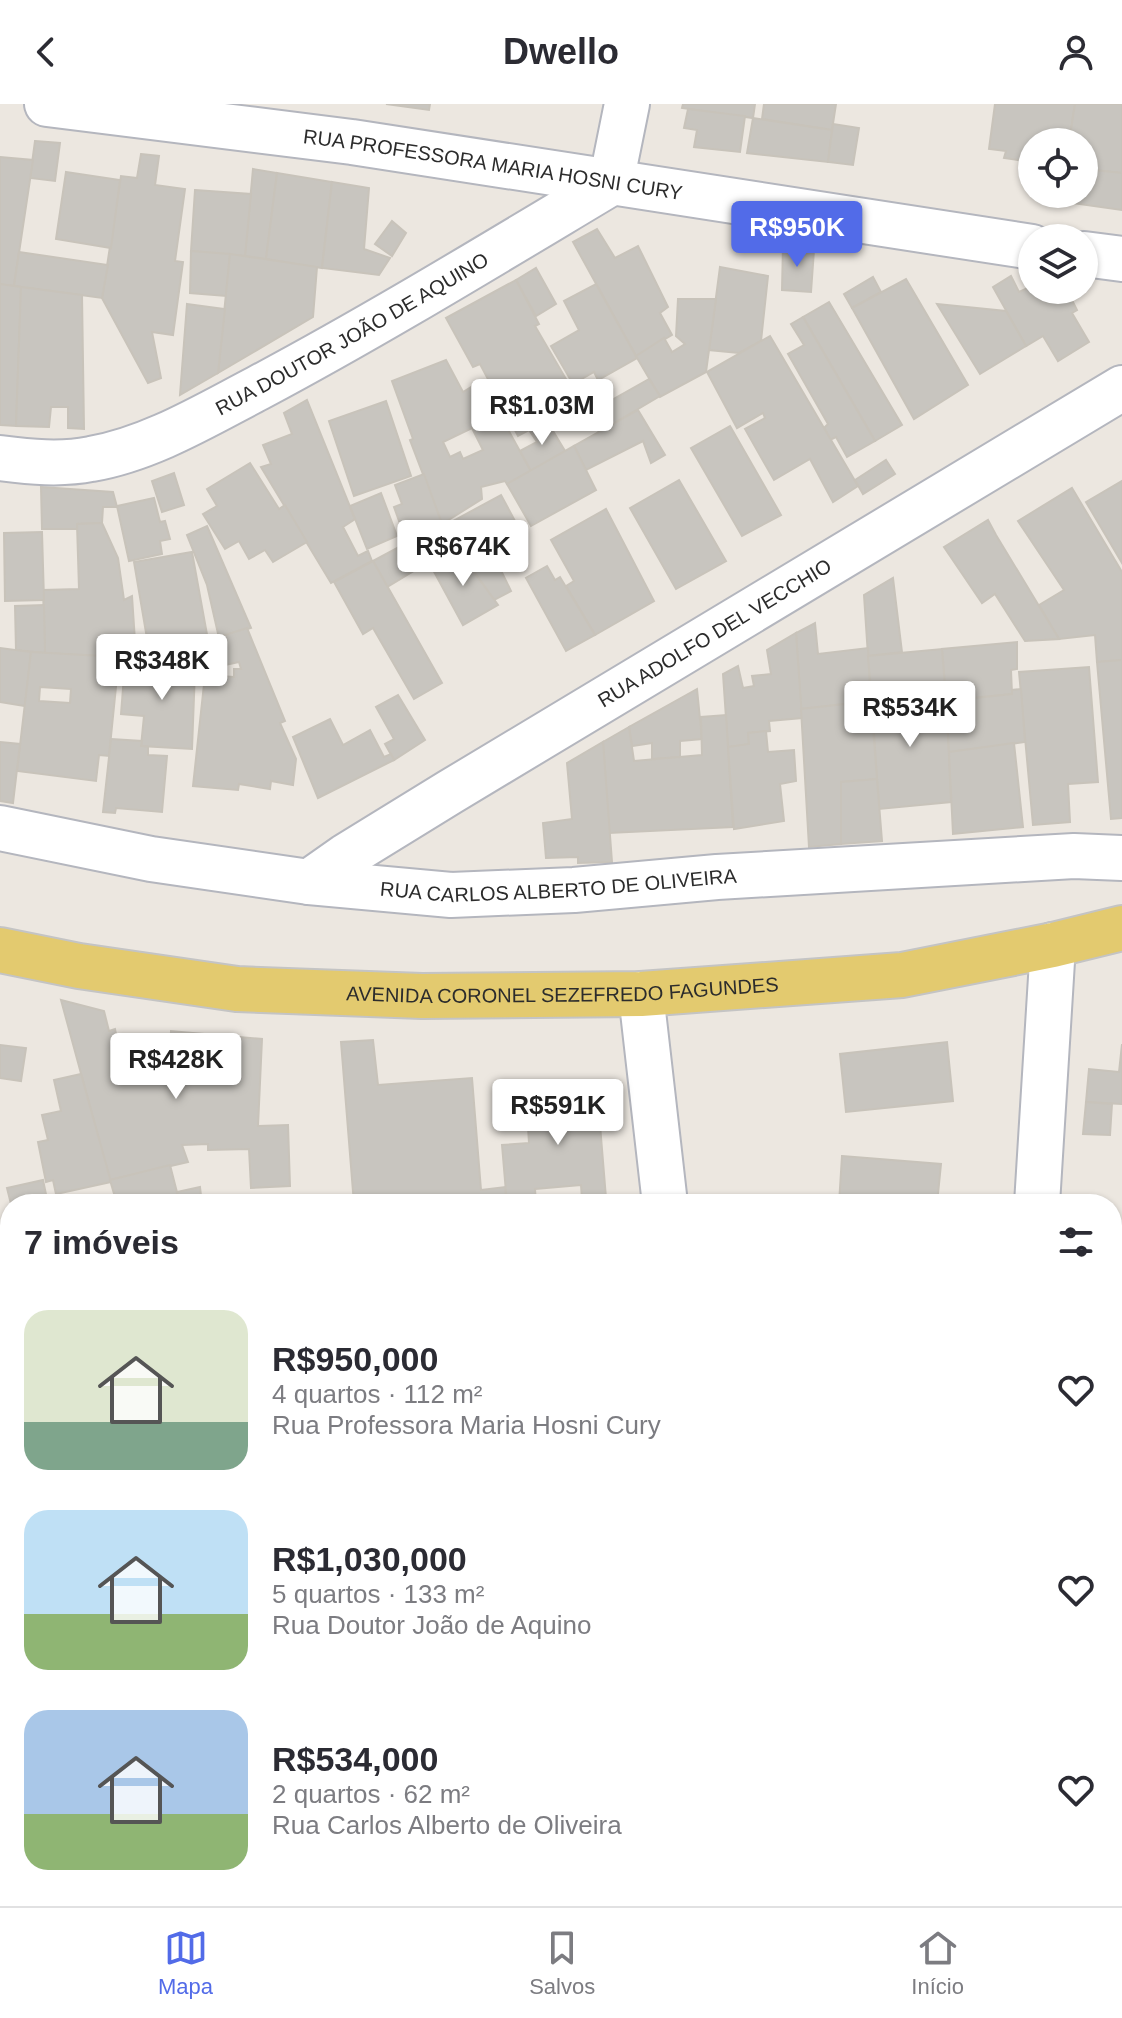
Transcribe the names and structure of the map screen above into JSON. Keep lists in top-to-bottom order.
{
  "streets": {
    "main road": ["AVENIDA CORONEL SEZEFREDO FAGUNDES"],
    "street": [
      "RUA PROFESSORA MARIA HOSNI CURY",
      "RUA DOUTOR JOÃO DE AQUINO",
      "RUA ADOLFO DEL VECCHIO",
      "RUA CARLOS ALBERTO DE OLIVEIRA"
    ]
  },
  "crossings": [
    ["RUA PROFESSORA MARIA HOSNI CURY", "RUA DOUTOR JOÃO DE AQUINO"],
    ["RUA ADOLFO DEL VECCHIO", "RUA CARLOS ALBERTO DE OLIVEIRA"]
  ],
  "page": {
    "header": "Dwello",
    "price": [
      "R$950K",
      "R$1.03M",
      "R$674K",
      "R$348K",
      "R$534K",
      "R$428K",
      "R$591K"
    ],
    "heading": "7 imóveis",
    "list": [
      {
        "name": "R$950,000",
        "note": "4 quartos · 112 m² · Rua Professora Maria Hosni Cury"
      },
      {
        "name": "R$1,030,000",
        "note": "5 quartos · 133 m² · Rua Doutor João de Aquino"
      },
      {
        "name": "R$534,000",
        "note": "2 quartos · 62 m² · Rua Carlos Alberto de Oliveira"
      }
    ],
    "tabs": ["Mapa", "Salvos", "Início"]
  }
}
